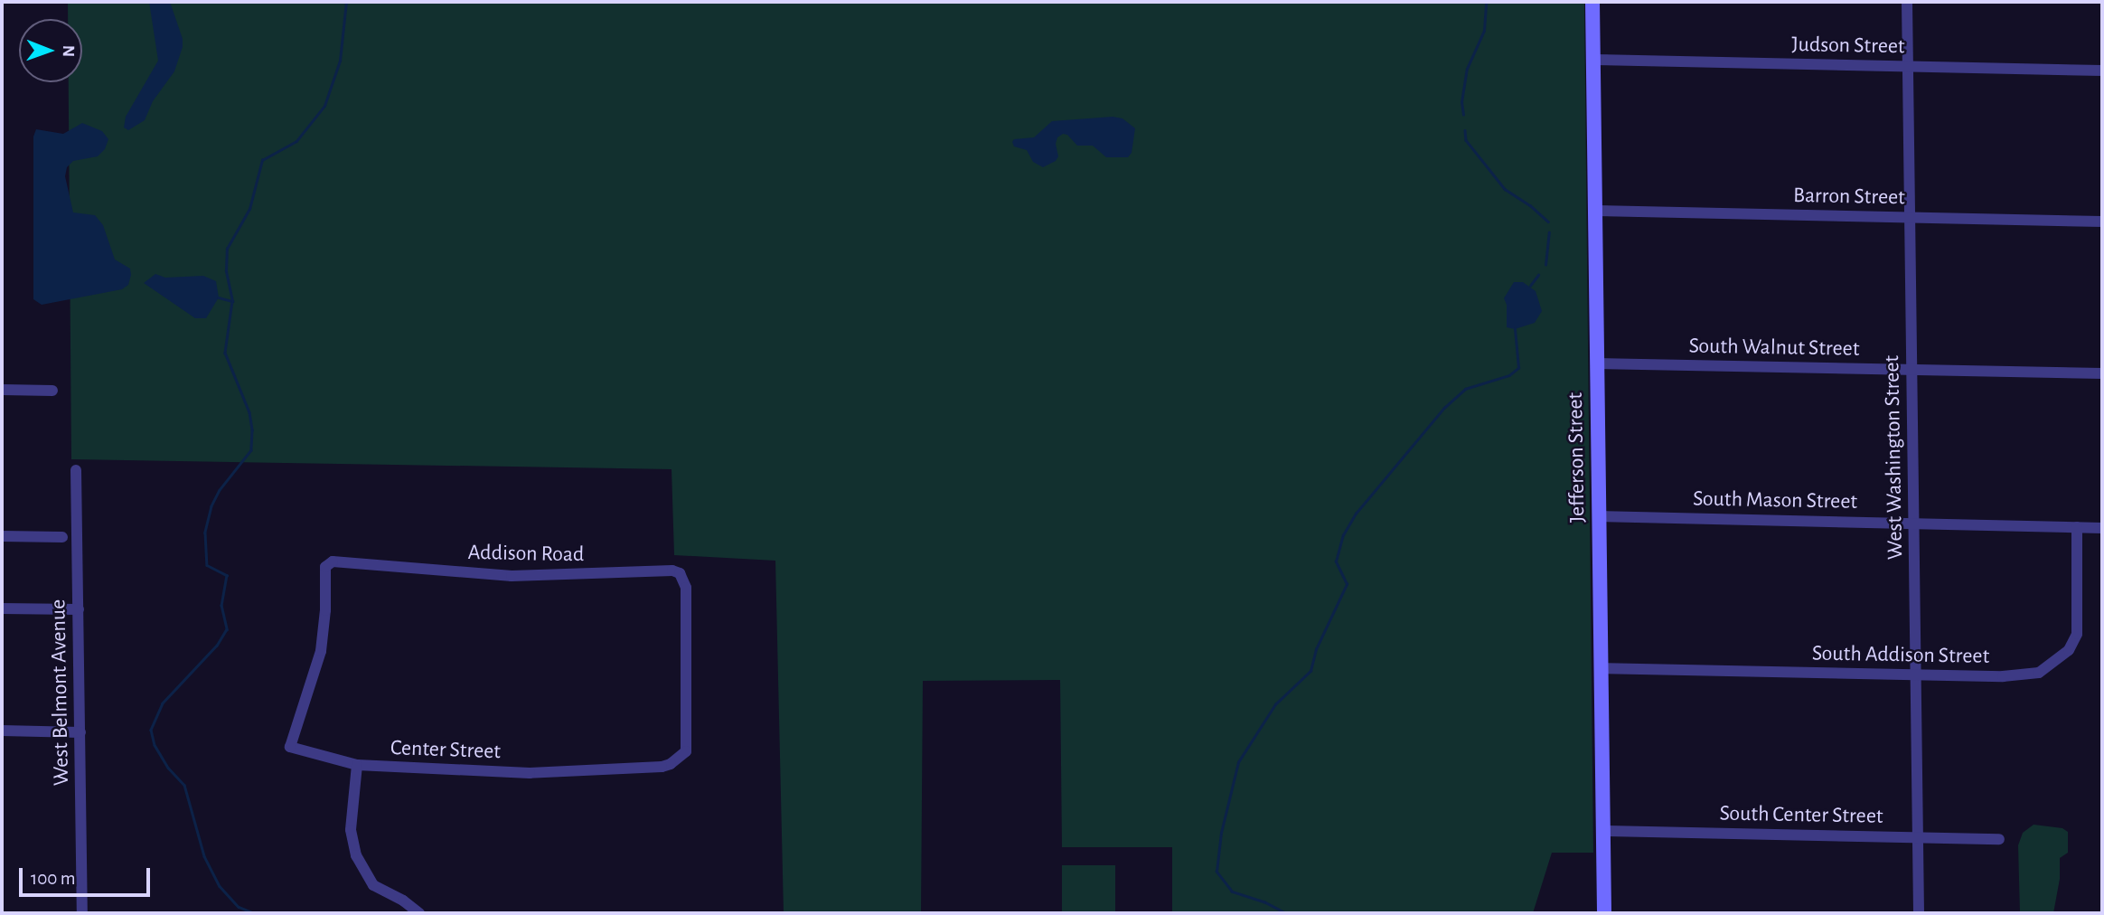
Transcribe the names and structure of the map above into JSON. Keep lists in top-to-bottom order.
{
  "streets": {
    "street": [
      "Judson Street",
      "Barron Street",
      "South Walnut Street",
      "Jefferson Street",
      "West Washington Street",
      "South Mason Street",
      "Addison Road",
      "South Addison Street",
      "West Belmont Avenue",
      "Center Street",
      "South Center Street"
    ]
  },
  "crossings": [
    ["Judson Street", "Jefferson Street"],
    ["Judson Street", "West Washington Street"],
    ["Barron Street", "Jefferson Street"],
    ["Barron Street", "West Washington Street"],
    ["South Walnut Street", "Jefferson Street"],
    ["South Walnut Street", "West Washington Street"],
    ["Jefferson Street", "South Mason Street"],
    ["Jefferson Street", "South Addison Street"],
    ["Jefferson Street", "South Center Street"],
    ["West Washington Street", "South Mason Street"],
    ["West Washington Street", "South Addison Street"],
    ["West Washington Street", "South Center Street"],
    ["South Mason Street", "South Addison Street"],
    ["Addison Road", "Center Street"]
  ],
  "scale_bar": "100 m",
  "north": "right"
}
